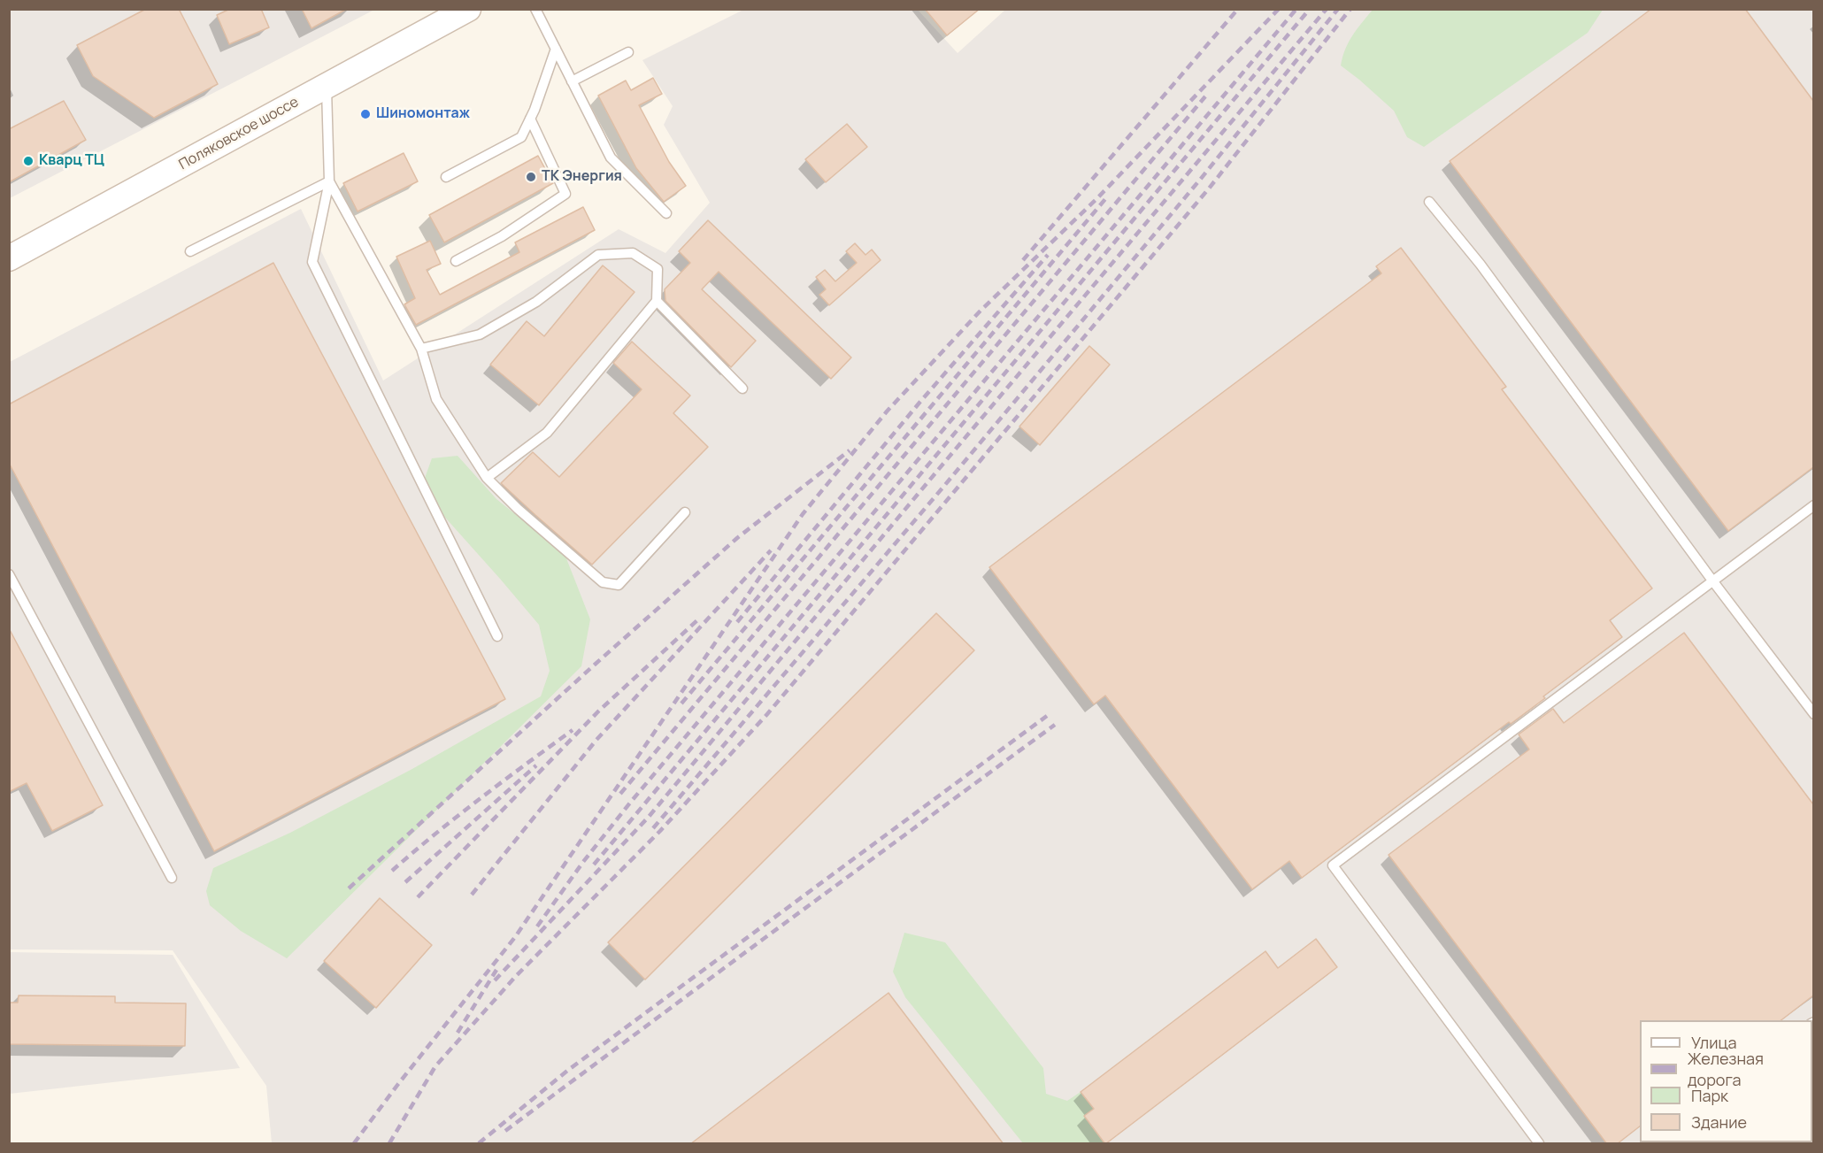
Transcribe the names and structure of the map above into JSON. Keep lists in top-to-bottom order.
{
  "streets": {
    "main road": ["Поляковское шоссе"]
  },
  "places": ["Шиномонтаж", "Кварц ТЦ", "ТК Энергия"],
  "legend": [
    "Улица",
    "Железная дорога",
    "Парк",
    "Здание"
  ]
}
